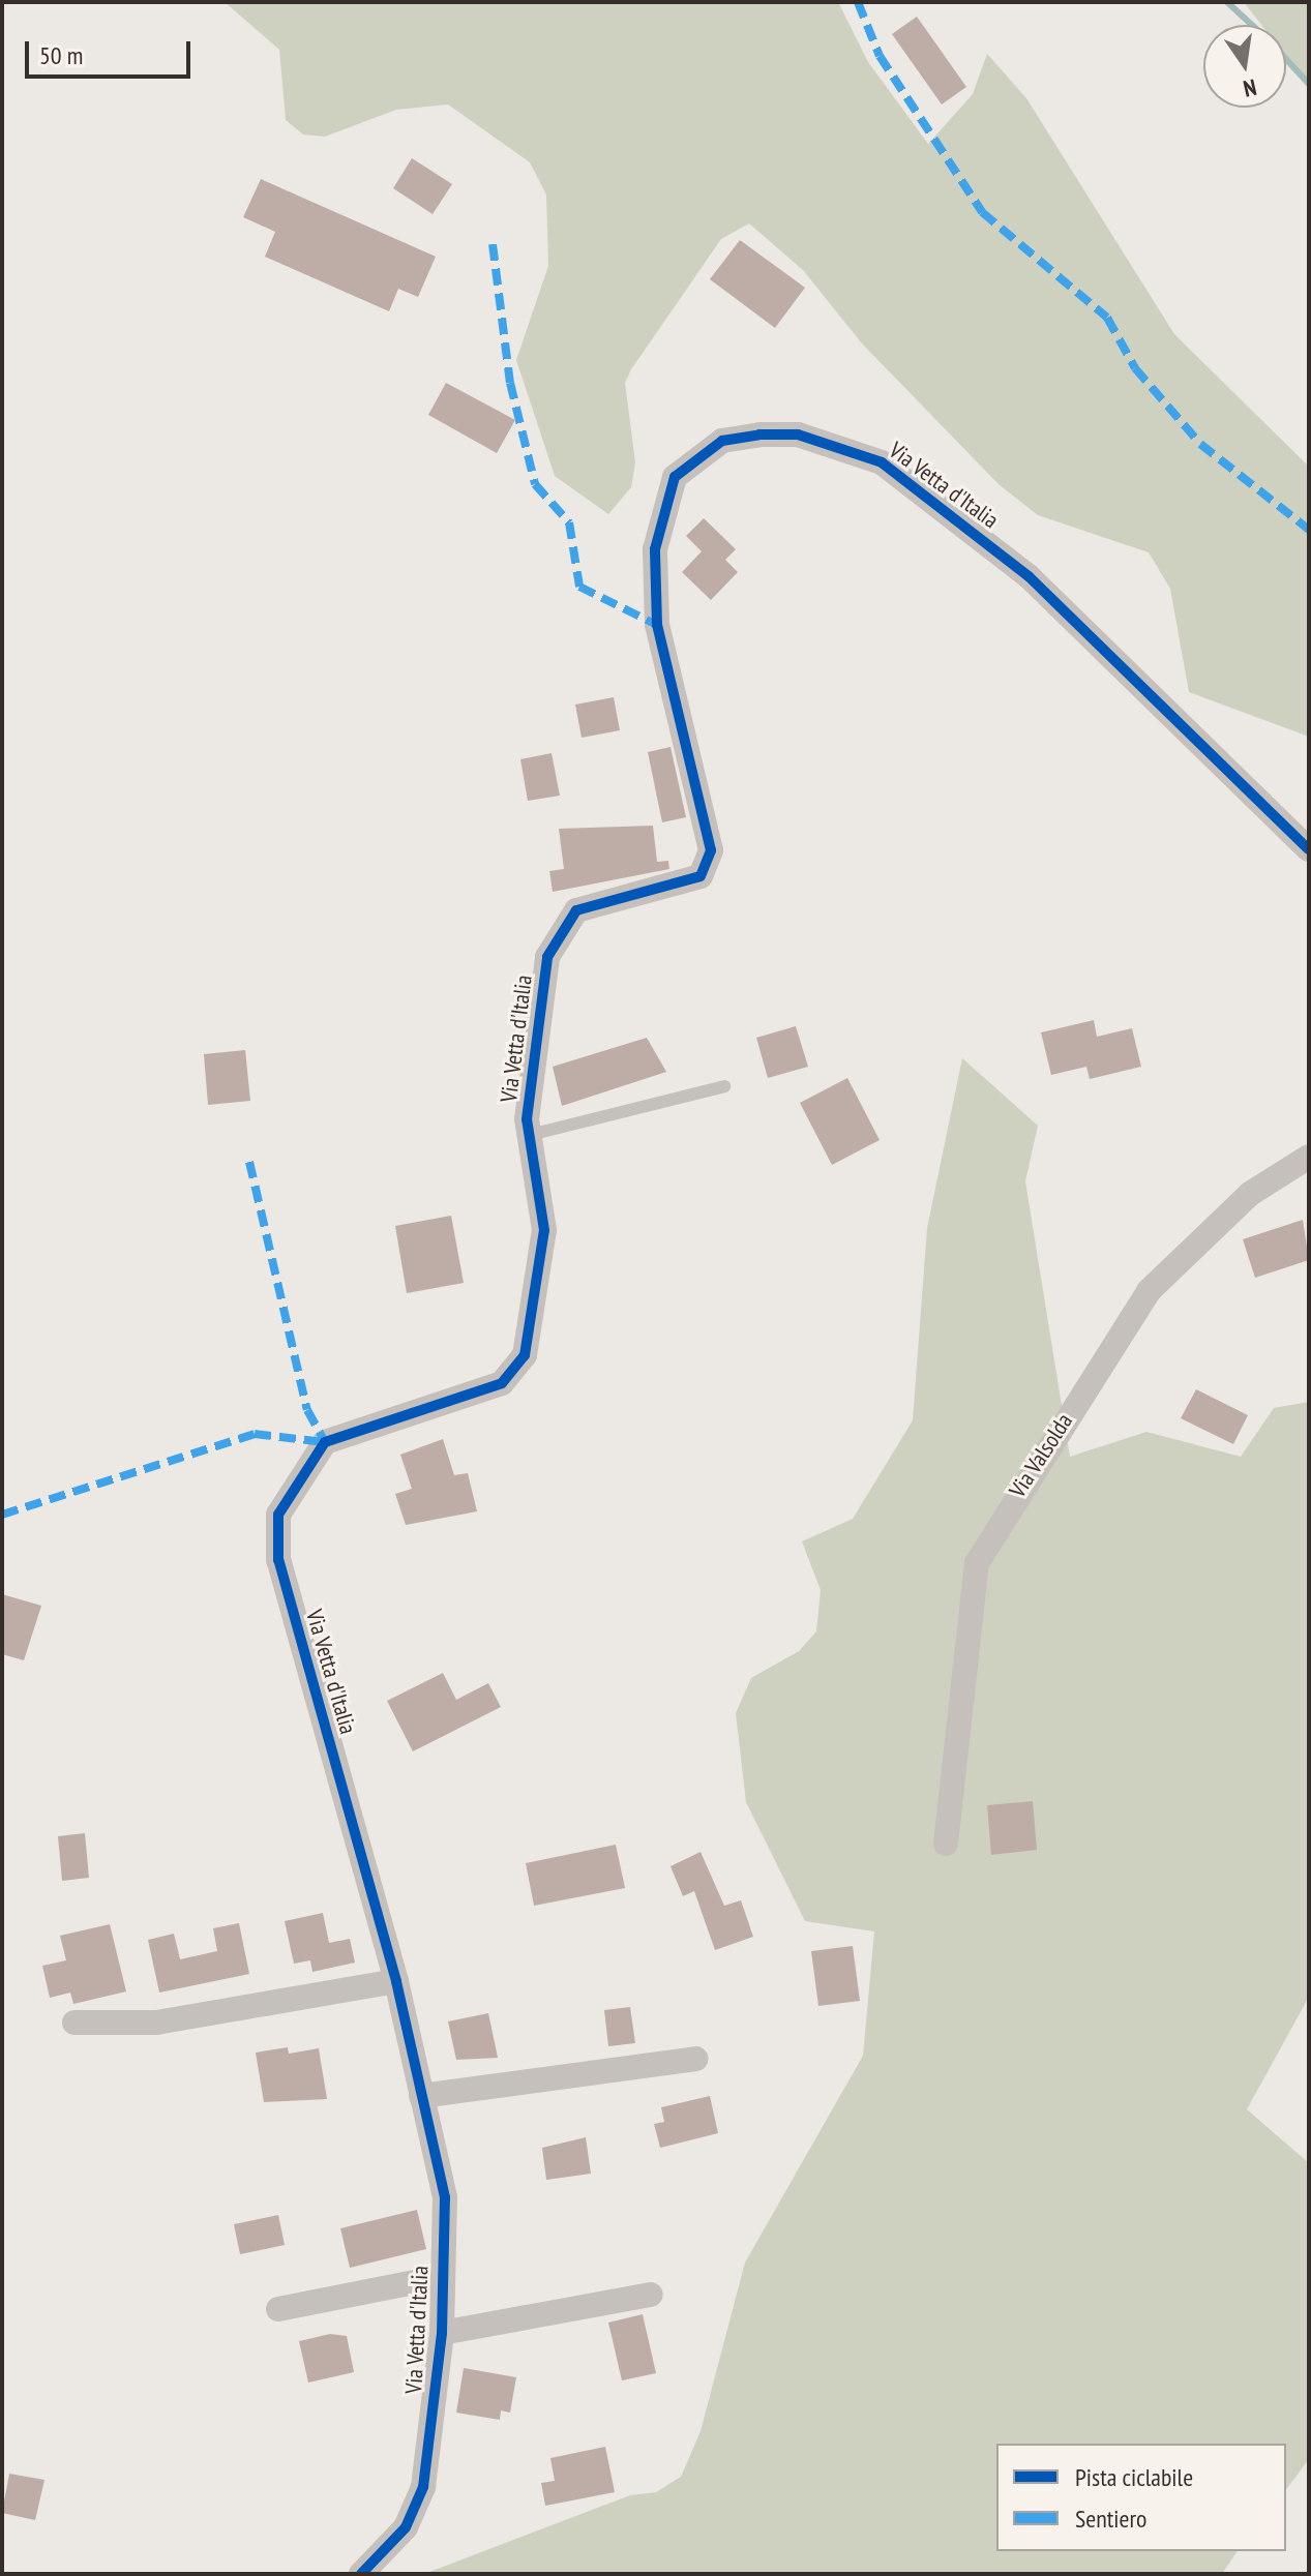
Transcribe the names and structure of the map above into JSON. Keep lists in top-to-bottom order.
{
  "streets": {
    "street": ["Via Vetta d'Italia", "Via Valsolda"]
  },
  "legend": ["Pista ciclabile", "Sentiero"],
  "scale_bar": "50 m",
  "north": "bottom"
}
